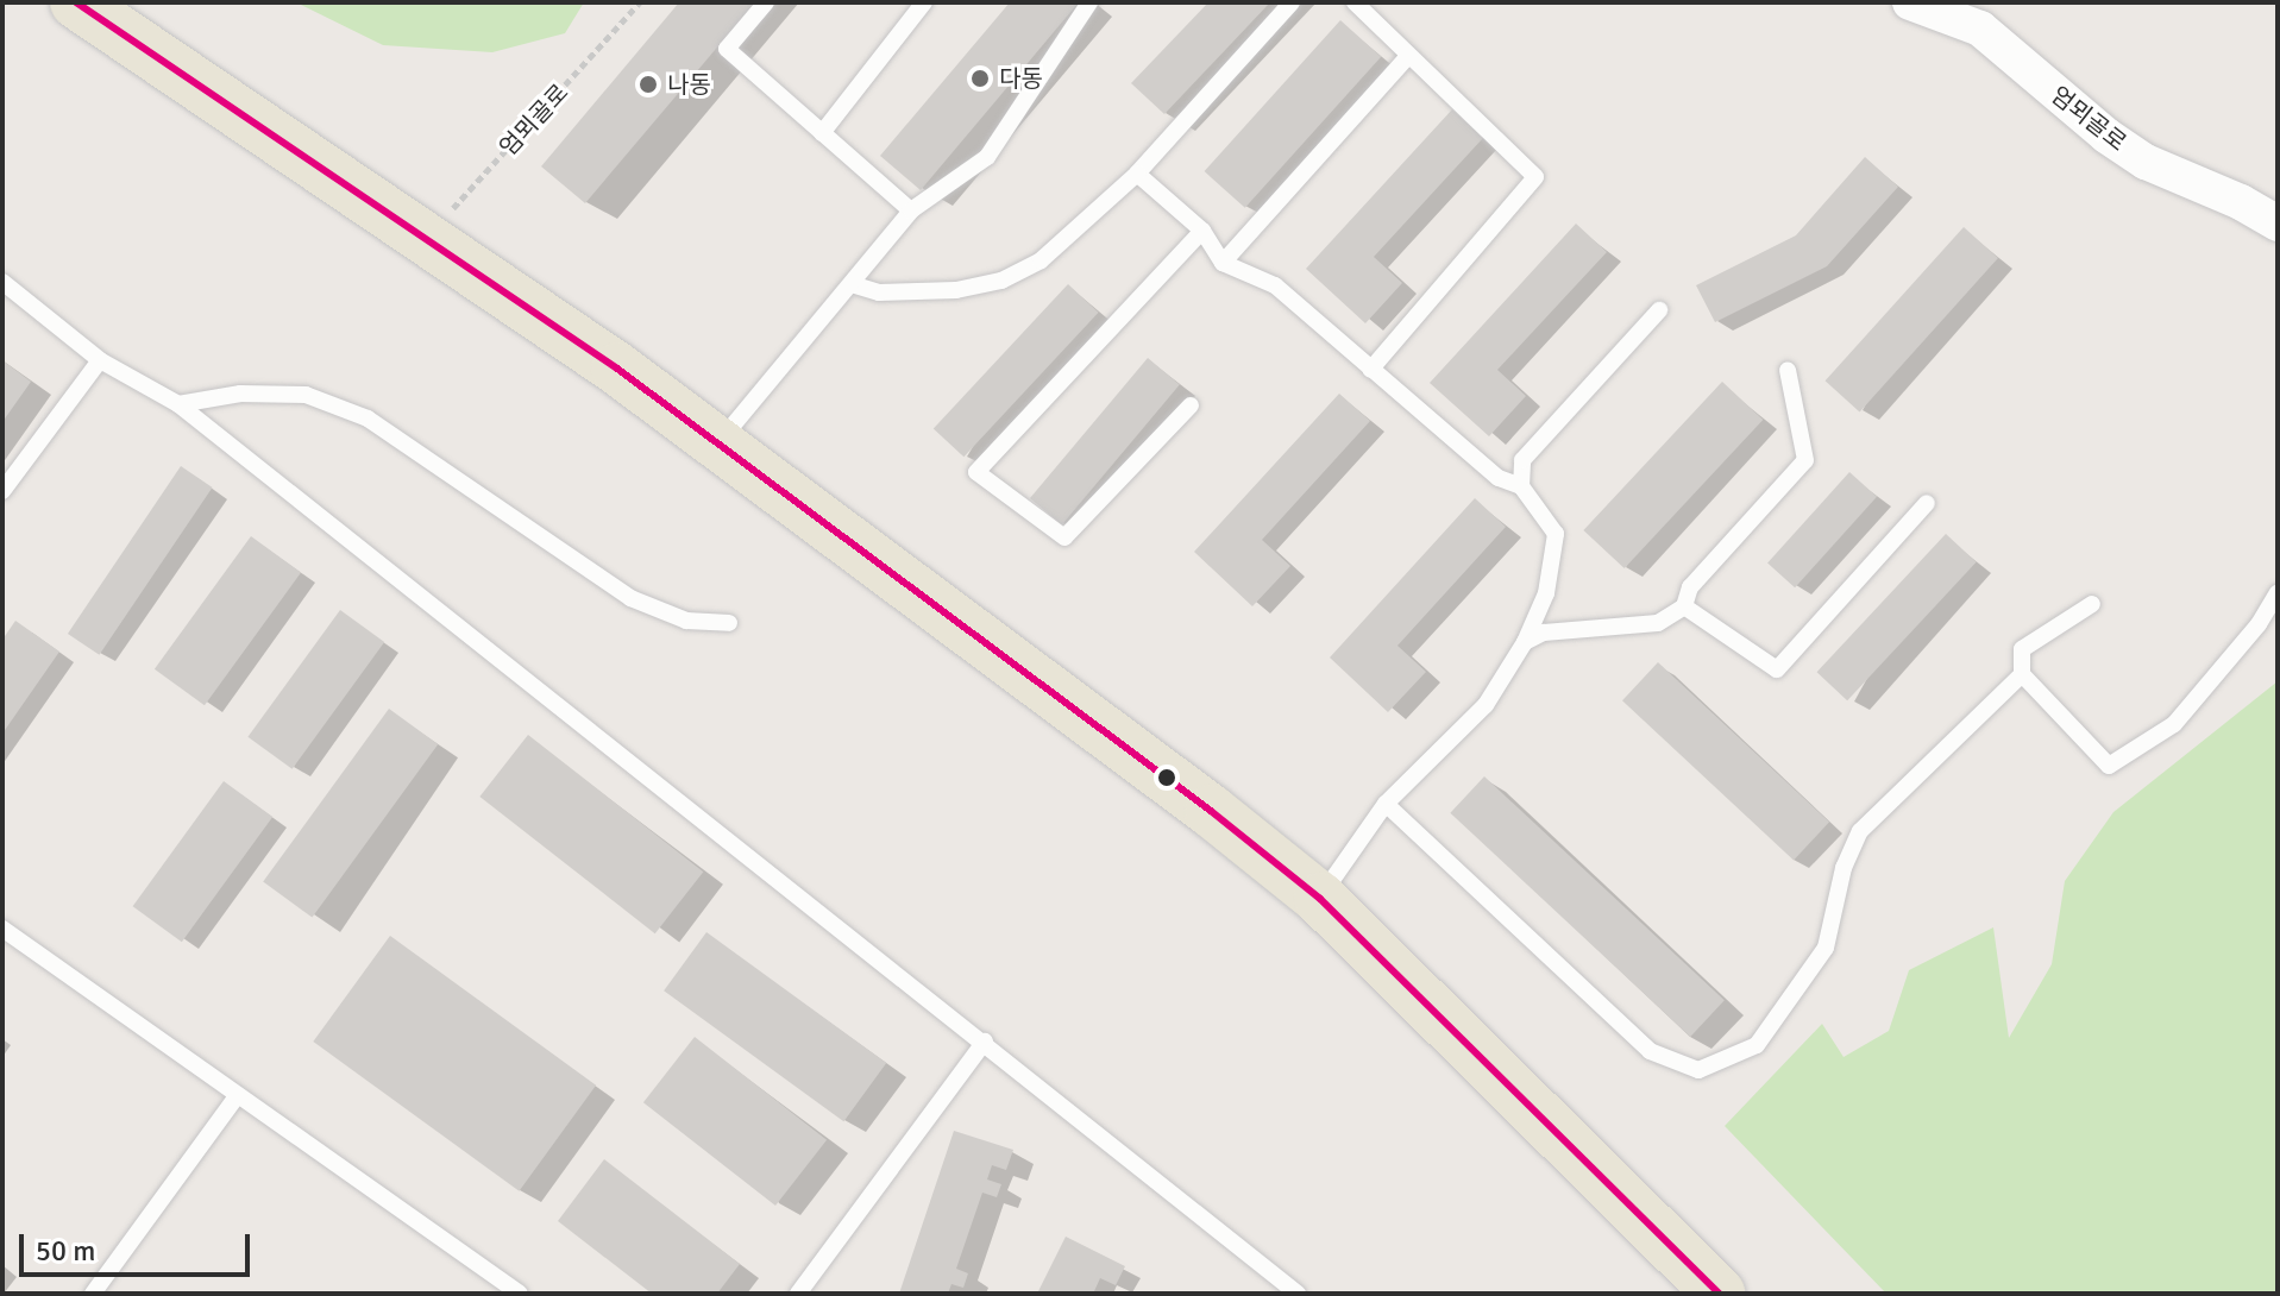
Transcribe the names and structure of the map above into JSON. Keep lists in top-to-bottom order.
{
  "streets": {
    "street": ["엄뫼골로"]
  },
  "places": ["다동", "나동"],
  "scale_bar": "50 m"
}
